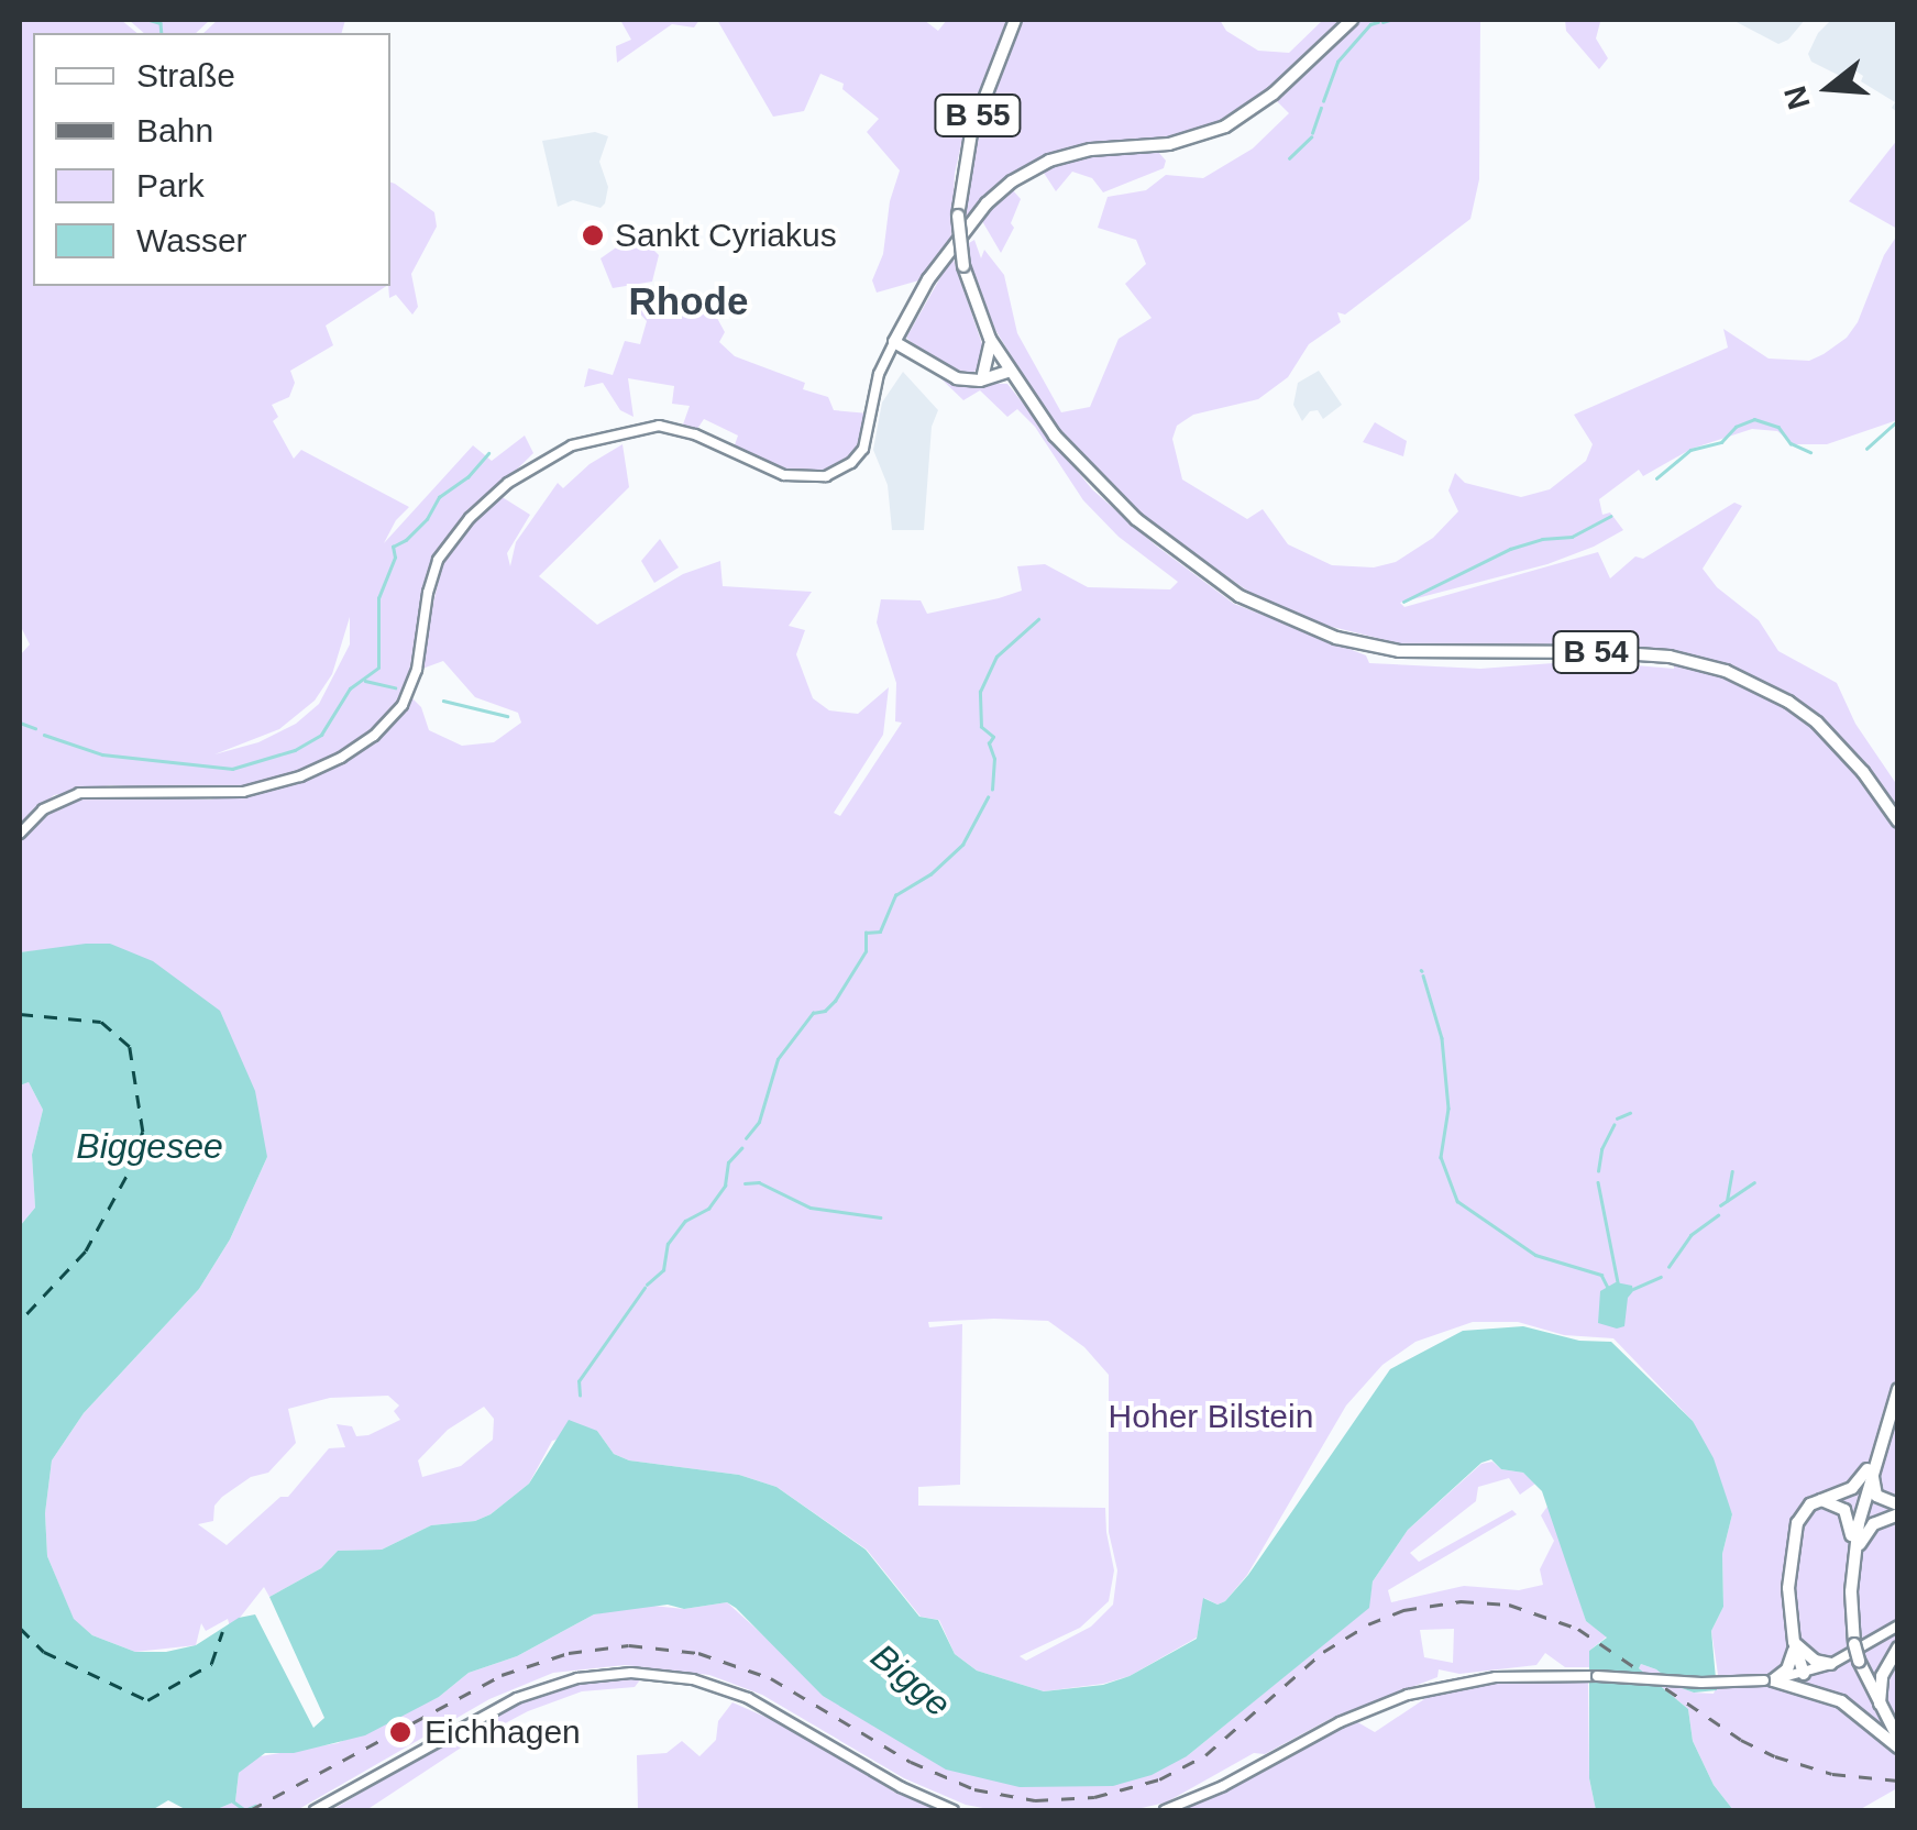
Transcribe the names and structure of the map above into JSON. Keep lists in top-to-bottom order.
{
  "streets": {
    "main road": ["B 55", "B 54"]
  },
  "crossings": [
    ["B 55", "B 54"]
  ],
  "districts": ["Rhode"],
  "water": ["Biggesee", "Bigge"],
  "parks": ["Hoher Bilstein"],
  "places": ["Sankt Cyriakus", "Eichhagen"],
  "legend": [
    "Straße",
    "Bahn",
    "Park",
    "Wasser"
  ],
  "north": "left"
}
